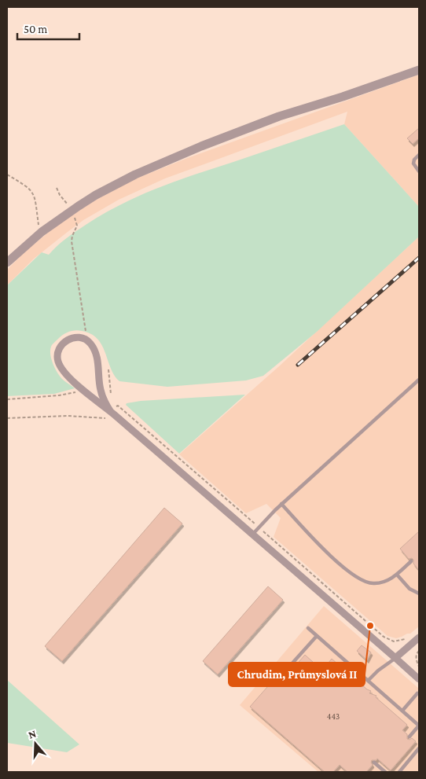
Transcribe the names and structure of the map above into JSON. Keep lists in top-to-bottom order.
{
  "places": ["Chrudim, Průmyslová II"],
  "house_numbers": ["443"],
  "scale_bar": "50 m",
  "north": "top"
}
